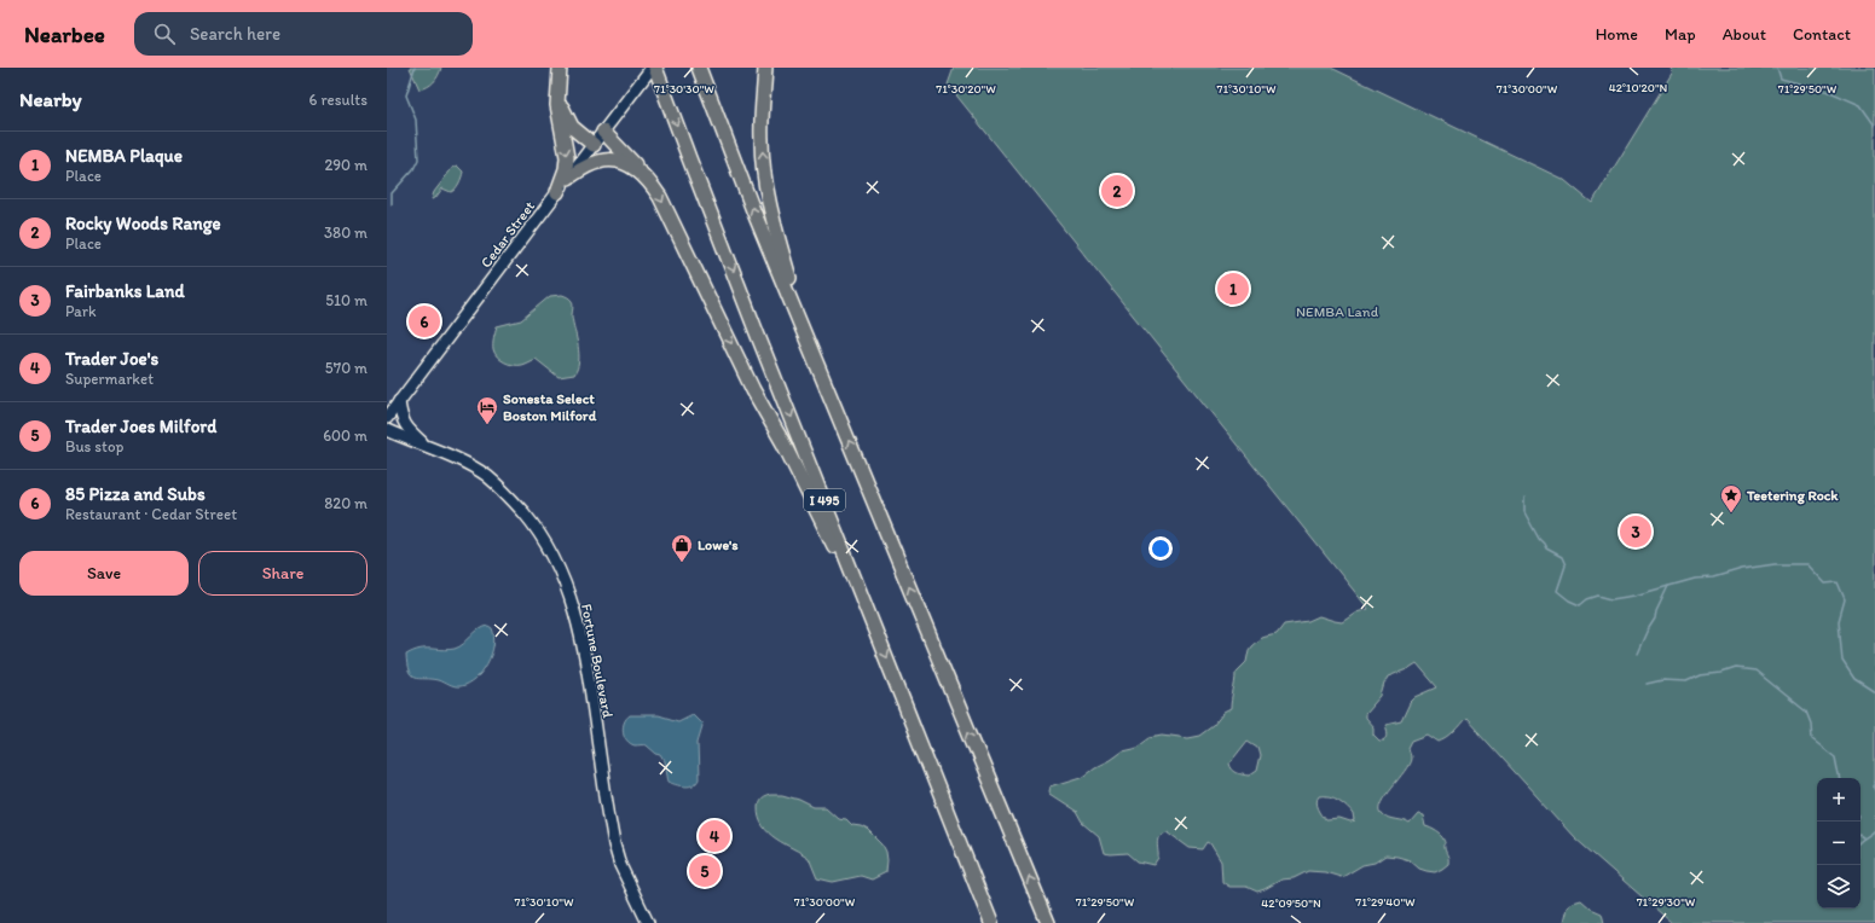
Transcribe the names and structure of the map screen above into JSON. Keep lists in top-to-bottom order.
{
  "streets": {
    "highway": ["I 495"],
    "main road": ["Cedar Street", "Fortune Boulevard"]
  },
  "crossings": [
    ["Cedar Street", "I 495"]
  ],
  "parks": ["NEMBA Land"],
  "places": {
    "hotel": ["Sonesta Select Boston Milford"],
    "place": ["Teetering Rock"],
    "shop": ["Lowe's"]
  },
  "page": {
    "header": "Nearbee",
    "search": "Search here",
    "nav": [
      "Home",
      "Map",
      "About",
      "Contact"
    ],
    "heading": ["Nearby", "6 results"],
    "list": [
      {
        "mark": "1",
        "name": "NEMBA Plaque",
        "note": "Place",
        "value": "290 m"
      },
      {
        "mark": "2",
        "name": "Rocky Woods Range",
        "note": "Place",
        "value": "380 m"
      },
      {
        "mark": "3",
        "name": "Fairbanks Land",
        "note": "Park",
        "value": "510 m"
      },
      {
        "mark": "4",
        "name": "Trader Joe's",
        "note": "Supermarket",
        "value": "570 m"
      },
      {
        "mark": "5",
        "name": "Trader Joes Milford",
        "note": "Bus stop",
        "value": "600 m"
      },
      {
        "mark": "6",
        "name": "85 Pizza and Subs",
        "note": "Restaurant · Cedar Street",
        "value": "820 m"
      }
    ],
    "pins": [
      "2",
      "1",
      "6",
      "3",
      "4",
      "5"
    ],
    "buttons": ["Save", "Share"],
    "map_buttons": ["+", "−"]
  },
  "coordinates": [
    "42°10'20\"N",
    "71°30'30\"W",
    "71°30'20\"W",
    "71°30'10\"W",
    "71°30'00\"W",
    "71°29'50\"W",
    "71°29'40\"W",
    "71°29'30\"W",
    "42°09'50\"N"
  ]
}
